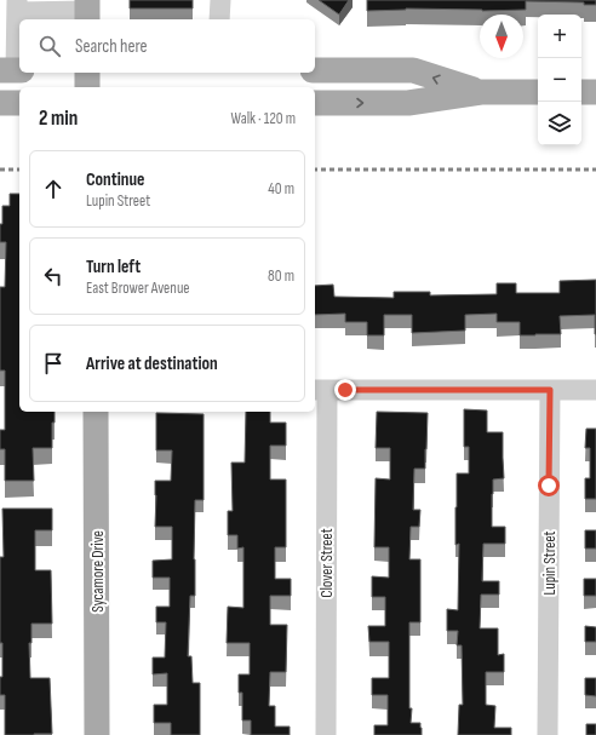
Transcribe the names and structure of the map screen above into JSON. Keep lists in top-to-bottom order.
{
  "streets": {
    "main road": ["Sycamore Drive"],
    "street": ["Clover Street", "Lupin Street"]
  },
  "north": "bottom",
  "page": {
    "map_buttons": ["+", "−"],
    "search": "Search here",
    "heading": ["2 min", "Walk · 120 m"],
    "list": [
      ["Continue", "Lupin Street", "40 m"],
      ["Turn left", "East Brower Avenue", "80 m"],
      "Arrive at destination"
    ]
  }
}
